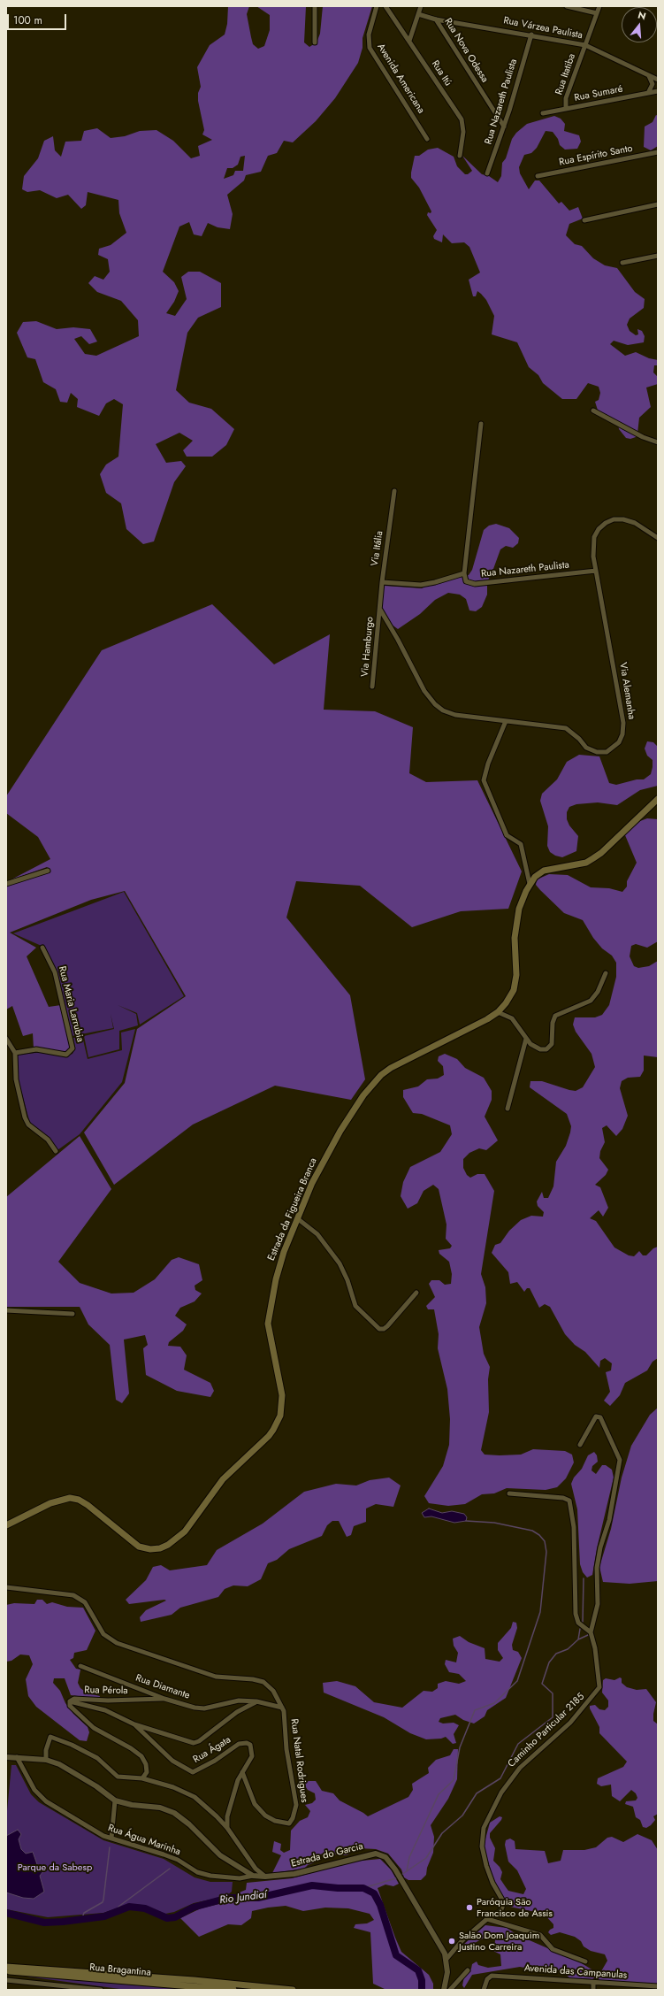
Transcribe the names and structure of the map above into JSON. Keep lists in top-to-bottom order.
{
  "streets": {
    "main road": ["Estrada da Figueira Branca", "Rua Bragantina"],
    "street": [
      "Rua Várzea Paulista",
      "Rua Nova Odessa",
      "Rua Itú",
      "Rua Itatiba",
      "Avenida Americana",
      "Rua Sumaré",
      "Rua Nazareth Paulista",
      "Rua Espírito Santo",
      "Via Itália",
      "Via Hamburgo",
      "Via Alemanha",
      "Rua Maria Larrubia",
      "Rua Diamante",
      "Rua Pérola",
      "Caminho Particular 2185",
      "Rua Ágata",
      "Rua Natal Rodrigues",
      "Rua Água Marinha",
      "Estrada do Garcia",
      "Avenida das Campanulas"
    ]
  },
  "crossings": [
    ["Rua Várzea Paulista", "Rua Nova Odessa"],
    ["Rua Várzea Paulista", "Rua Itatiba"],
    ["Rua Várzea Paulista", "Rua Nazareth Paulista"],
    ["Rua Nova Odessa", "Rua Nazareth Paulista"],
    ["Rua Itatiba", "Rua Sumaré"],
    ["Rua Nazareth Paulista", "Via Alemanha"],
    ["Via Itália", "Via Hamburgo"],
    ["Via Itália", "Via Alemanha"],
    ["Via Hamburgo", "Via Alemanha"],
    ["Rua Diamante", "Rua Pérola"],
    ["Rua Diamante", "Rua Natal Rodrigues"],
    ["Rua Ágata", "Rua Natal Rodrigues"],
    ["Rua Água Marinha", "Estrada do Garcia"]
  ],
  "water": ["Rio Jundiaí"],
  "parks": ["Parque da Sabesp"],
  "places": ["Paróquia São Francisco de Assis", "Salão Dom Joaquim Justino Carreira"],
  "scale_bar": "100 m",
  "north": "top"
}
